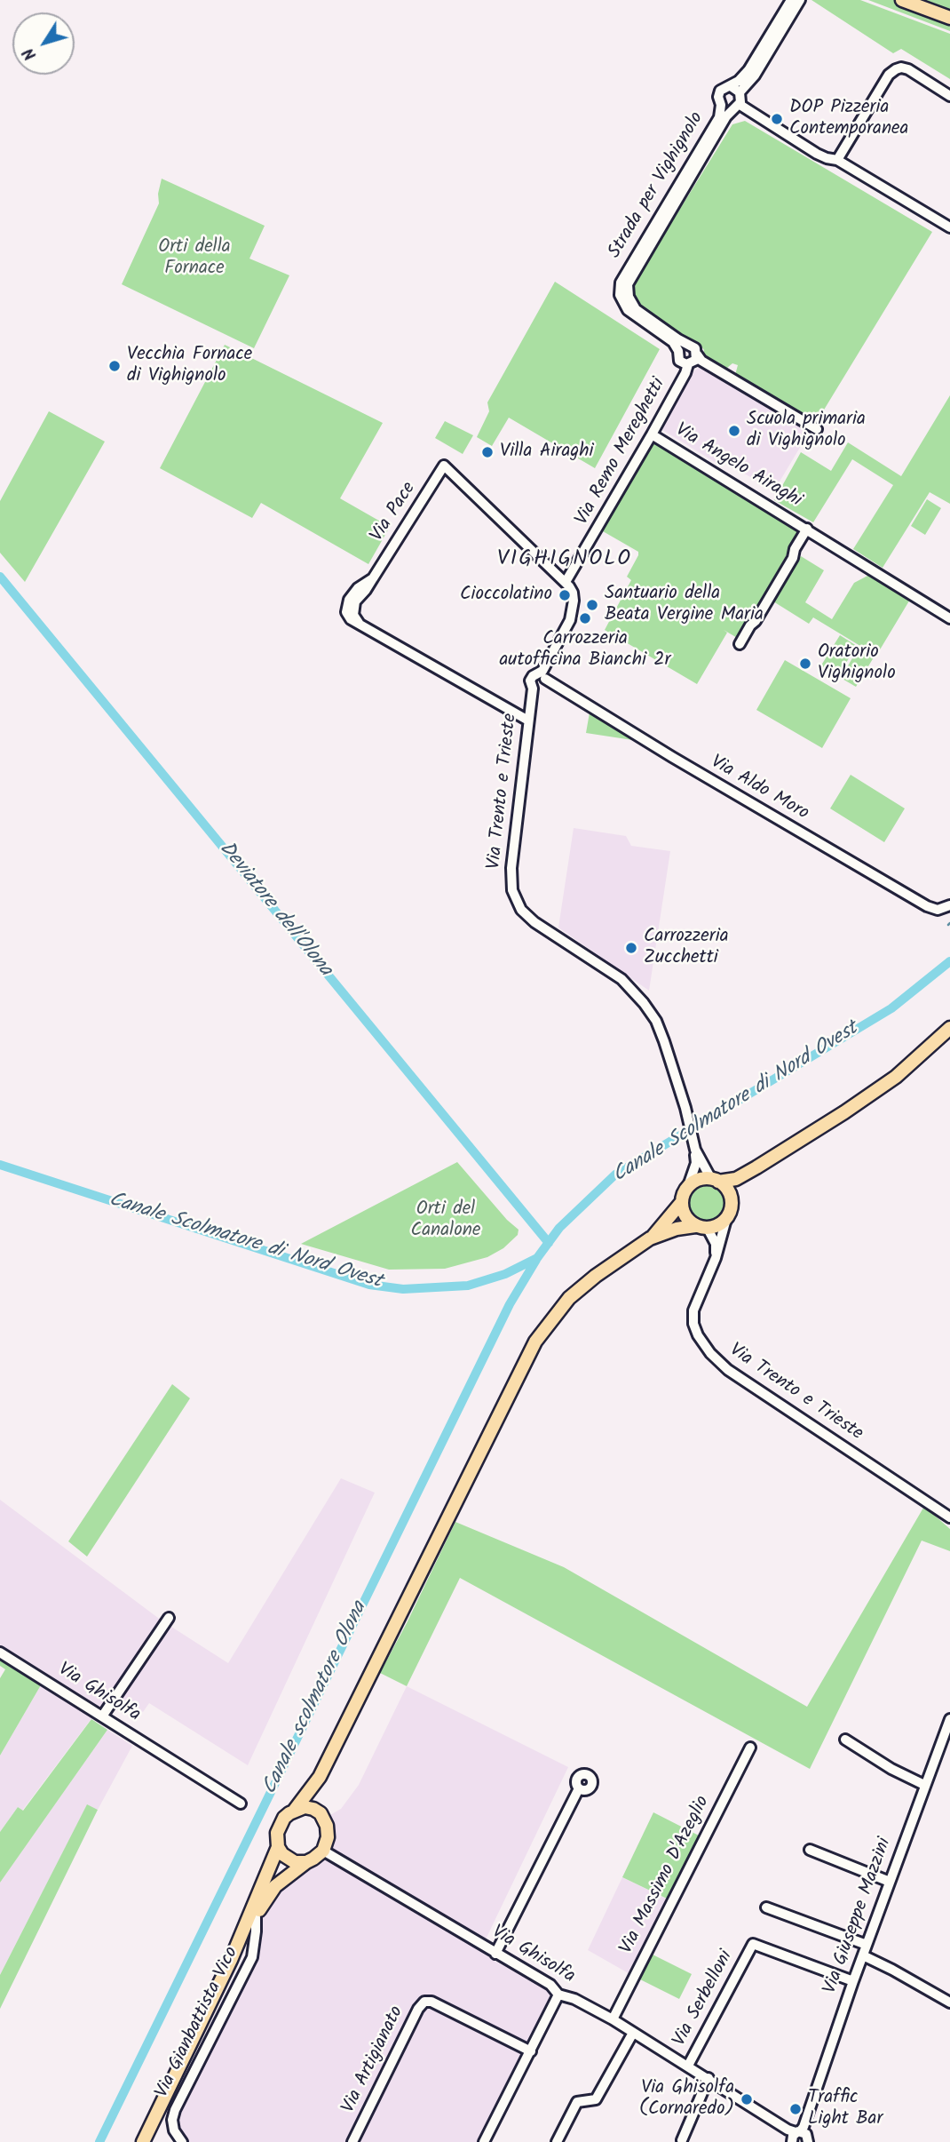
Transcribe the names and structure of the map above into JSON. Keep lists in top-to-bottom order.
{
  "streets": {
    "street": [
      "Strada per Vighignolo",
      "Via Remo Mereghetti",
      "Via Angelo Airaghi",
      "Via Pace",
      "Via Aldo Moro",
      "Via Trento e Trieste",
      "Via Ghisolfa",
      "Via Massimo D'Azeglio",
      "Via Giuseppe Mazzini",
      "Via Serbelloni",
      "Via Gianbattista Vico",
      "Via Artigianato"
    ]
  },
  "crossings": [
    ["Via Remo Mereghetti", "Via Angelo Airaghi"],
    ["Via Remo Mereghetti", "Via Pace"],
    ["Via Remo Mereghetti", "Via Trento e Trieste"],
    ["Via Pace", "Via Trento e Trieste"],
    ["Via Aldo Moro", "Via Trento e Trieste"],
    ["Via Ghisolfa", "Via Massimo D'Azeglio"],
    ["Via Ghisolfa", "Via Giuseppe Mazzini"],
    ["Via Ghisolfa", "Via Serbelloni"],
    ["Via Giuseppe Mazzini", "Via Serbelloni"]
  ],
  "districts": ["VIGHIGNOLO"],
  "water": ["Deviatore dell'Olona", "Canale Scolmatore di Nord Ovest", "Canale scolmatore Olona"],
  "parks": ["Orti della Fornace", "Orti del Canalone"],
  "places": [
    "DOP Pizzeria Contemporanea",
    "Vecchia Fornace di Vighignolo",
    "Scuola primaria di Vighignolo",
    "Villa Airaghi",
    "Cioccolatino",
    "Santuario della Beata Vergine Maria",
    "Carrozzeria autofficina Bianchi 2r",
    "Oratorio Vighignolo",
    "Carrozzeria Zucchetti",
    "Via Ghisolfa (Cornaredo)",
    "Traffic Light Bar"
  ],
  "north": "bottom left"
}
